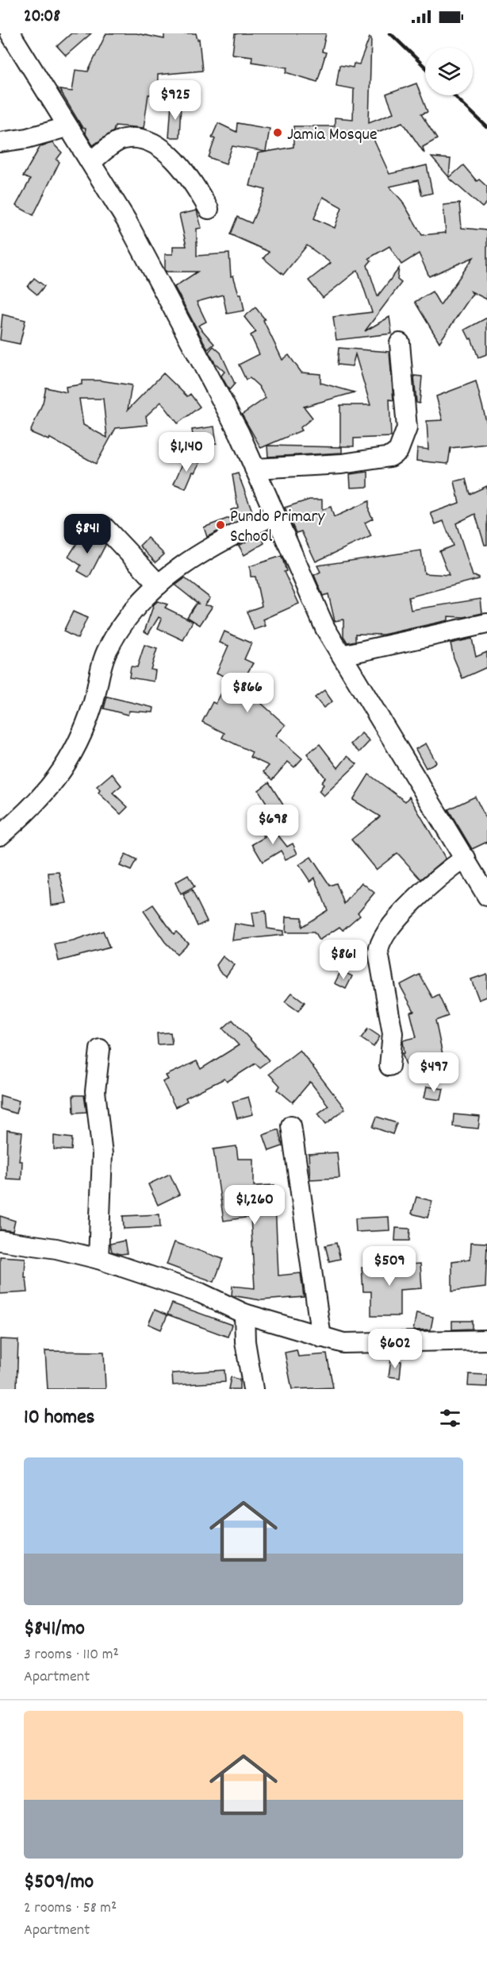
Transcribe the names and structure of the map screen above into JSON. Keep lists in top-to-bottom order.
{
  "places": ["Jamia Mosque", "Pundo Primary School"],
  "page": {
    "status": "20:08",
    "price": [
      "$925",
      "$1,140",
      "$841",
      "$866",
      "$698",
      "$861",
      "$497",
      "$1,260",
      "$509",
      "$602"
    ],
    "heading": "10 homes",
    "list": [
      {
        "name": "$841/mo",
        "note": "3 rooms · 110 m² · Apartment"
      },
      {
        "name": "$509/mo",
        "note": "2 rooms · 58 m² · Apartment"
      }
    ]
  }
}
